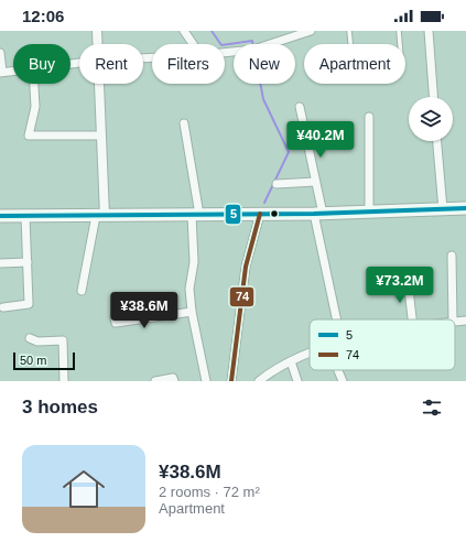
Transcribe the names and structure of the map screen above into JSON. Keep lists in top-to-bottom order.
{
  "lines": ["transit line 5", "transit line 74"],
  "legend": ["5", "74"],
  "scale_bar": "50 m",
  "page": {
    "status": "12:06",
    "chip": [
      "Buy",
      "Rent",
      "Filters",
      "New",
      "Apartment"
    ],
    "price": ["¥40.2M", "¥73.2M", "¥38.6M"],
    "scale": "50 m",
    "heading": "3 homes",
    "list": [
      {
        "name": "¥38.6M",
        "note": "2 rooms · 72 m² · Apartment"
      }
    ]
  }
}
